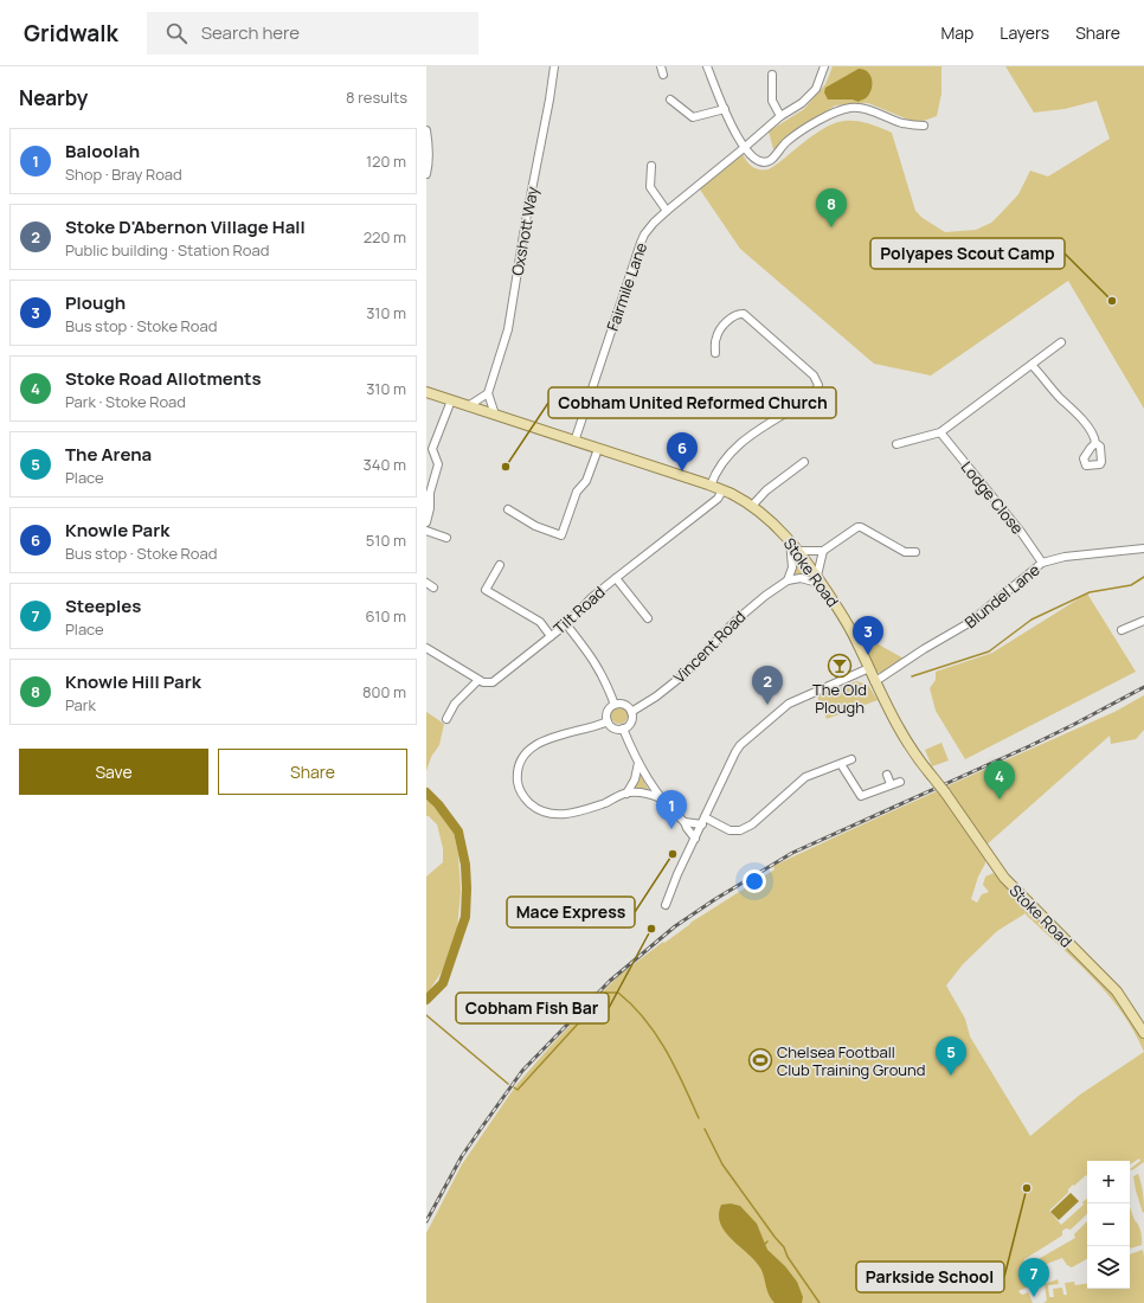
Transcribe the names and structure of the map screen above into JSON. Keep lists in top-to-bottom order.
{
  "streets": {
    "main road": ["Stoke Road"],
    "street": [
      "Oxshott Way",
      "Fairmile Lane",
      "Lodge Close",
      "Blundel Lane",
      "Tilt Road",
      "Vincent Road"
    ]
  },
  "crossings": [
    ["Fairmile Lane", "Stoke Road"],
    ["Lodge Close", "Blundel Lane"],
    ["Stoke Road", "Blundel Lane"],
    ["Stoke Road", "Tilt Road"]
  ],
  "places": {
    "other": [
      "Polyapes Scout Camp",
      "Cobham United Reformed Church",
      "Mace Express",
      "Cobham Fish Bar",
      "Parkside School"
    ],
    "bar": ["The Old Plough"],
    "sports": ["Chelsea Football Club Training Ground"]
  },
  "page": {
    "header": "Gridwalk",
    "search": "Search here",
    "nav": ["Map", "Layers", "Share"],
    "heading": ["Nearby", "8 results"],
    "list": [
      {
        "mark": "1",
        "name": "Baloolah",
        "note": "Shop · Bray Road",
        "value": "120 m"
      },
      {
        "mark": "2",
        "name": "Stoke D'Abernon Village Hall",
        "note": "Public building · Station Road",
        "value": "220 m"
      },
      {
        "mark": "3",
        "name": "Plough",
        "note": "Bus stop · Stoke Road",
        "value": "310 m"
      },
      {
        "mark": "4",
        "name": "Stoke Road Allotments",
        "note": "Park · Stoke Road",
        "value": "310 m"
      },
      {
        "mark": "5",
        "name": "The Arena",
        "note": "Place",
        "value": "340 m"
      },
      {
        "mark": "6",
        "name": "Knowle Park",
        "note": "Bus stop · Stoke Road",
        "value": "510 m"
      },
      {
        "mark": "7",
        "name": "Steeples",
        "note": "Place",
        "value": "610 m"
      },
      {
        "mark": "8",
        "name": "Knowle Hill Park",
        "note": "Park",
        "value": "800 m"
      }
    ],
    "pins": [
      "8",
      "6",
      "3",
      "2",
      "4",
      "1",
      "5",
      "7"
    ],
    "buttons": ["Save", "Share"],
    "map_buttons": ["+", "−"]
  }
}
